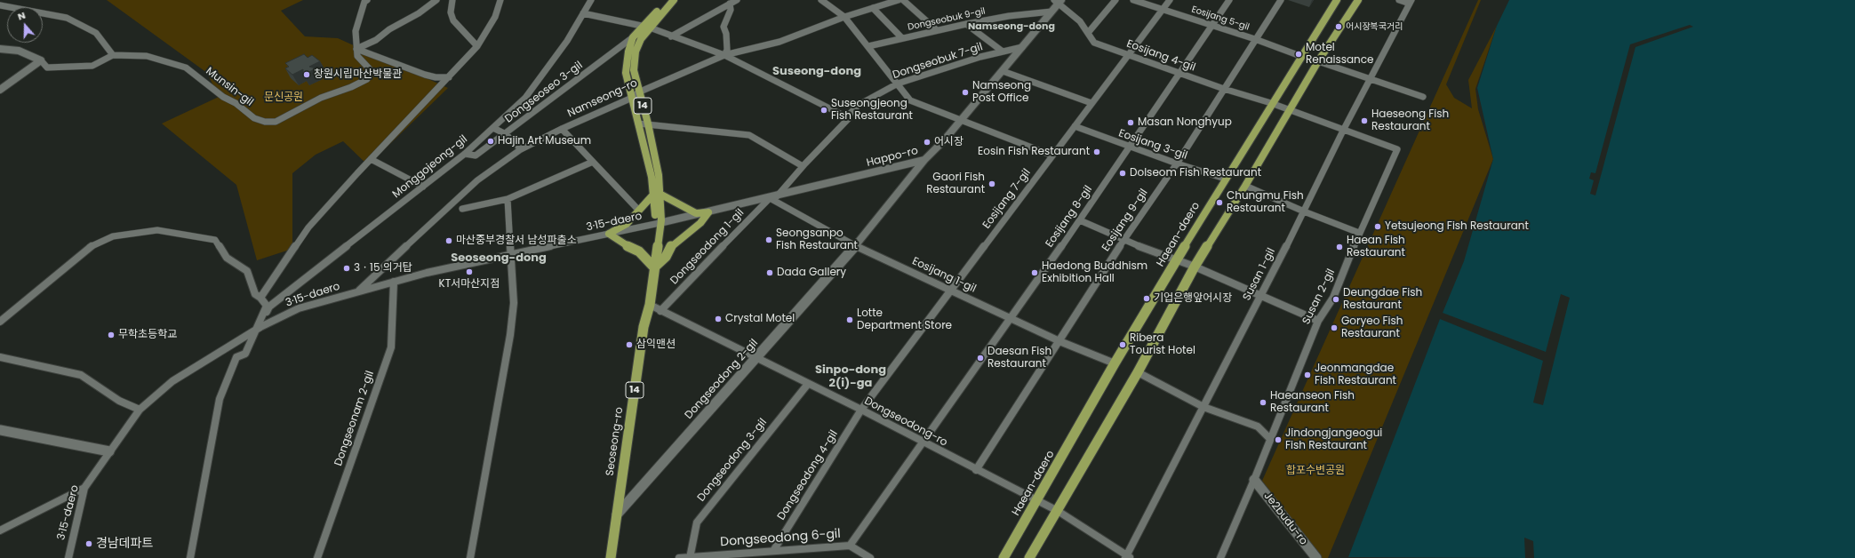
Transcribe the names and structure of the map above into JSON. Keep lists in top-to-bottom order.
{
  "streets": {
    "main road": [
      "14",
      "Happo-ro",
      "3·15-daero",
      "Haean-daero",
      "Dongseodong 2-gil",
      "Seoseong-ro",
      "Je2budu-ro"
    ],
    "street": [
      "Eosijang 5-gil",
      "Dongseobuk 9-gil",
      "Eosijang 4-gil",
      "Dongseobuk 7-gil",
      "Munsin-gil",
      "Dongseoseo 3-gil",
      "Namseong-ro",
      "Eosijang 3-gil",
      "Monggojeong-gil",
      "Eosijang 7-gil",
      "Eosijang 8-gil",
      "Eosijang 9-gil",
      "Dongseodong 1-gil",
      "Susan 1-gil",
      "Eosijang 1-gil",
      "Susan 2-gil",
      "Dongseonam 2-gil",
      "Dongseodong-ro",
      "Dongseodong 3-gil",
      "Dongseodong 4-gil",
      "Dongseodong 6-gil"
    ]
  },
  "crossings": [
    ["Eosijang 5-gil", "Eosijang 7-gil"],
    ["Eosijang 5-gil", "Eosijang 8-gil"],
    ["Eosijang 5-gil", "Eosijang 9-gil"],
    ["Eosijang 5-gil", "Haean-daero"],
    ["Dongseobuk 9-gil", "Happo-ro"],
    ["Eosijang 4-gil", "Happo-ro"],
    ["Eosijang 4-gil", "Eosijang 7-gil"],
    ["Eosijang 4-gil", "Eosijang 8-gil"],
    ["Eosijang 4-gil", "Eosijang 9-gil"],
    ["Eosijang 4-gil", "Haean-daero"],
    ["Eosijang 4-gil", "Susan 2-gil"],
    ["Dongseobuk 7-gil", "Happo-ro"],
    ["Dongseobuk 7-gil", "Dongseodong 1-gil"],
    ["Dongseobuk 7-gil", "Eosijang 1-gil"],
    ["Dongseoseo 3-gil", "Monggojeong-gil"],
    ["Dongseoseo 3-gil", "3·15-daero"],
    ["Namseong-ro", "3·15-daero"],
    ["Eosijang 3-gil", "Eosijang 7-gil"],
    ["Eosijang 3-gil", "Eosijang 8-gil"],
    ["Eosijang 3-gil", "Eosijang 9-gil"],
    ["Eosijang 3-gil", "Haean-daero"],
    ["Happo-ro", "3·15-daero"],
    ["Happo-ro", "Dongseodong 1-gil"],
    ["Happo-ro", "Eosijang 1-gil"],
    ["Happo-ro", "Dongseodong 2-gil"],
    ["Happo-ro", "Seoseong-ro"],
    ["Monggojeong-gil", "3·15-daero"],
    ["Eosijang 7-gil", "Eosijang 1-gil"],
    ["Eosijang 7-gil", "Dongseodong-ro"],
    ["Eosijang 7-gil", "Dongseodong 4-gil"],
    ["Eosijang 8-gil", "Eosijang 1-gil"],
    ["Eosijang 8-gil", "Dongseodong-ro"],
    ["Eosijang 8-gil", "Dongseodong 6-gil"],
    ["Eosijang 9-gil", "Eosijang 1-gil"],
    ["Eosijang 9-gil", "Dongseodong-ro"],
    ["3·15-daero", "Dongseonam 2-gil"],
    ["3·15-daero", "Seoseong-ro"],
    ["Haean-daero", "Eosijang 1-gil"],
    ["Haean-daero", "Susan 2-gil"],
    ["Haean-daero", "Dongseodong-ro"],
    ["Dongseodong 1-gil", "Eosijang 1-gil"],
    ["Dongseodong 1-gil", "Dongseodong-ro"],
    ["Susan 1-gil", "Susan 2-gil"],
    ["Susan 1-gil", "Dongseodong-ro"],
    ["Eosijang 1-gil", "Dongseodong 2-gil"],
    ["Susan 2-gil", "Je2budu-ro"],
    ["Dongseodong 2-gil", "Dongseodong-ro"],
    ["Dongseodong 2-gil", "Seoseong-ro"],
    ["Dongseodong-ro", "Seoseong-ro"],
    ["Dongseodong-ro", "Dongseodong 3-gil"],
    ["Dongseodong-ro", "Dongseodong 4-gil"],
    ["Dongseodong 3-gil", "Dongseodong 6-gil"],
    ["Dongseodong 4-gil", "Dongseodong 6-gil"]
  ],
  "districts": [
    "Namseong-dong",
    "Suseong-dong",
    "Seoseong-dong",
    "Sinpo-dong 2(i)-ga"
  ],
  "parks": ["문신공원", "합포수변공원"],
  "places": [
    "어시장복국거리",
    "Motel Renaissance",
    "창원시립마산박물관",
    "Namseong Post Office",
    "Suseongjeong Fish Restaurant",
    "Haeseong Fish Restaurant",
    "Masan Nonghyup",
    "Hajin Art Museum",
    "어시장",
    "Eosin Fish Restaurant",
    "Dolseom Fish Restaurant",
    "Gaori Fish Restaurant",
    "Chungmu Fish Restaurant",
    "Yetsujeong Fish Restaurant",
    "Seongsanpo Fish Restaurant",
    "마산중부경찰서 남성파출소",
    "Haean Fish Restaurant",
    "3ㆍ15 의거탑",
    "KT서마산지점",
    "Dada Gallery",
    "Haedong Buddhism Exhibition Hall",
    "기업은행앞어시장",
    "Deungdae Fish Restaurant",
    "Crystal Motel",
    "Lotte Department Store",
    "Goryeo Fish Restaurant",
    "무학초등학교",
    "삼익맨션",
    "Ribera Tourist Hotel",
    "Daesan Fish Restaurant",
    "Jeonmangdae Fish Restaurant",
    "Haeanseon Fish Restaurant",
    "Jindongjangeogui Fish Restaurant",
    "경남데파트"
  ],
  "north": "top"
}
